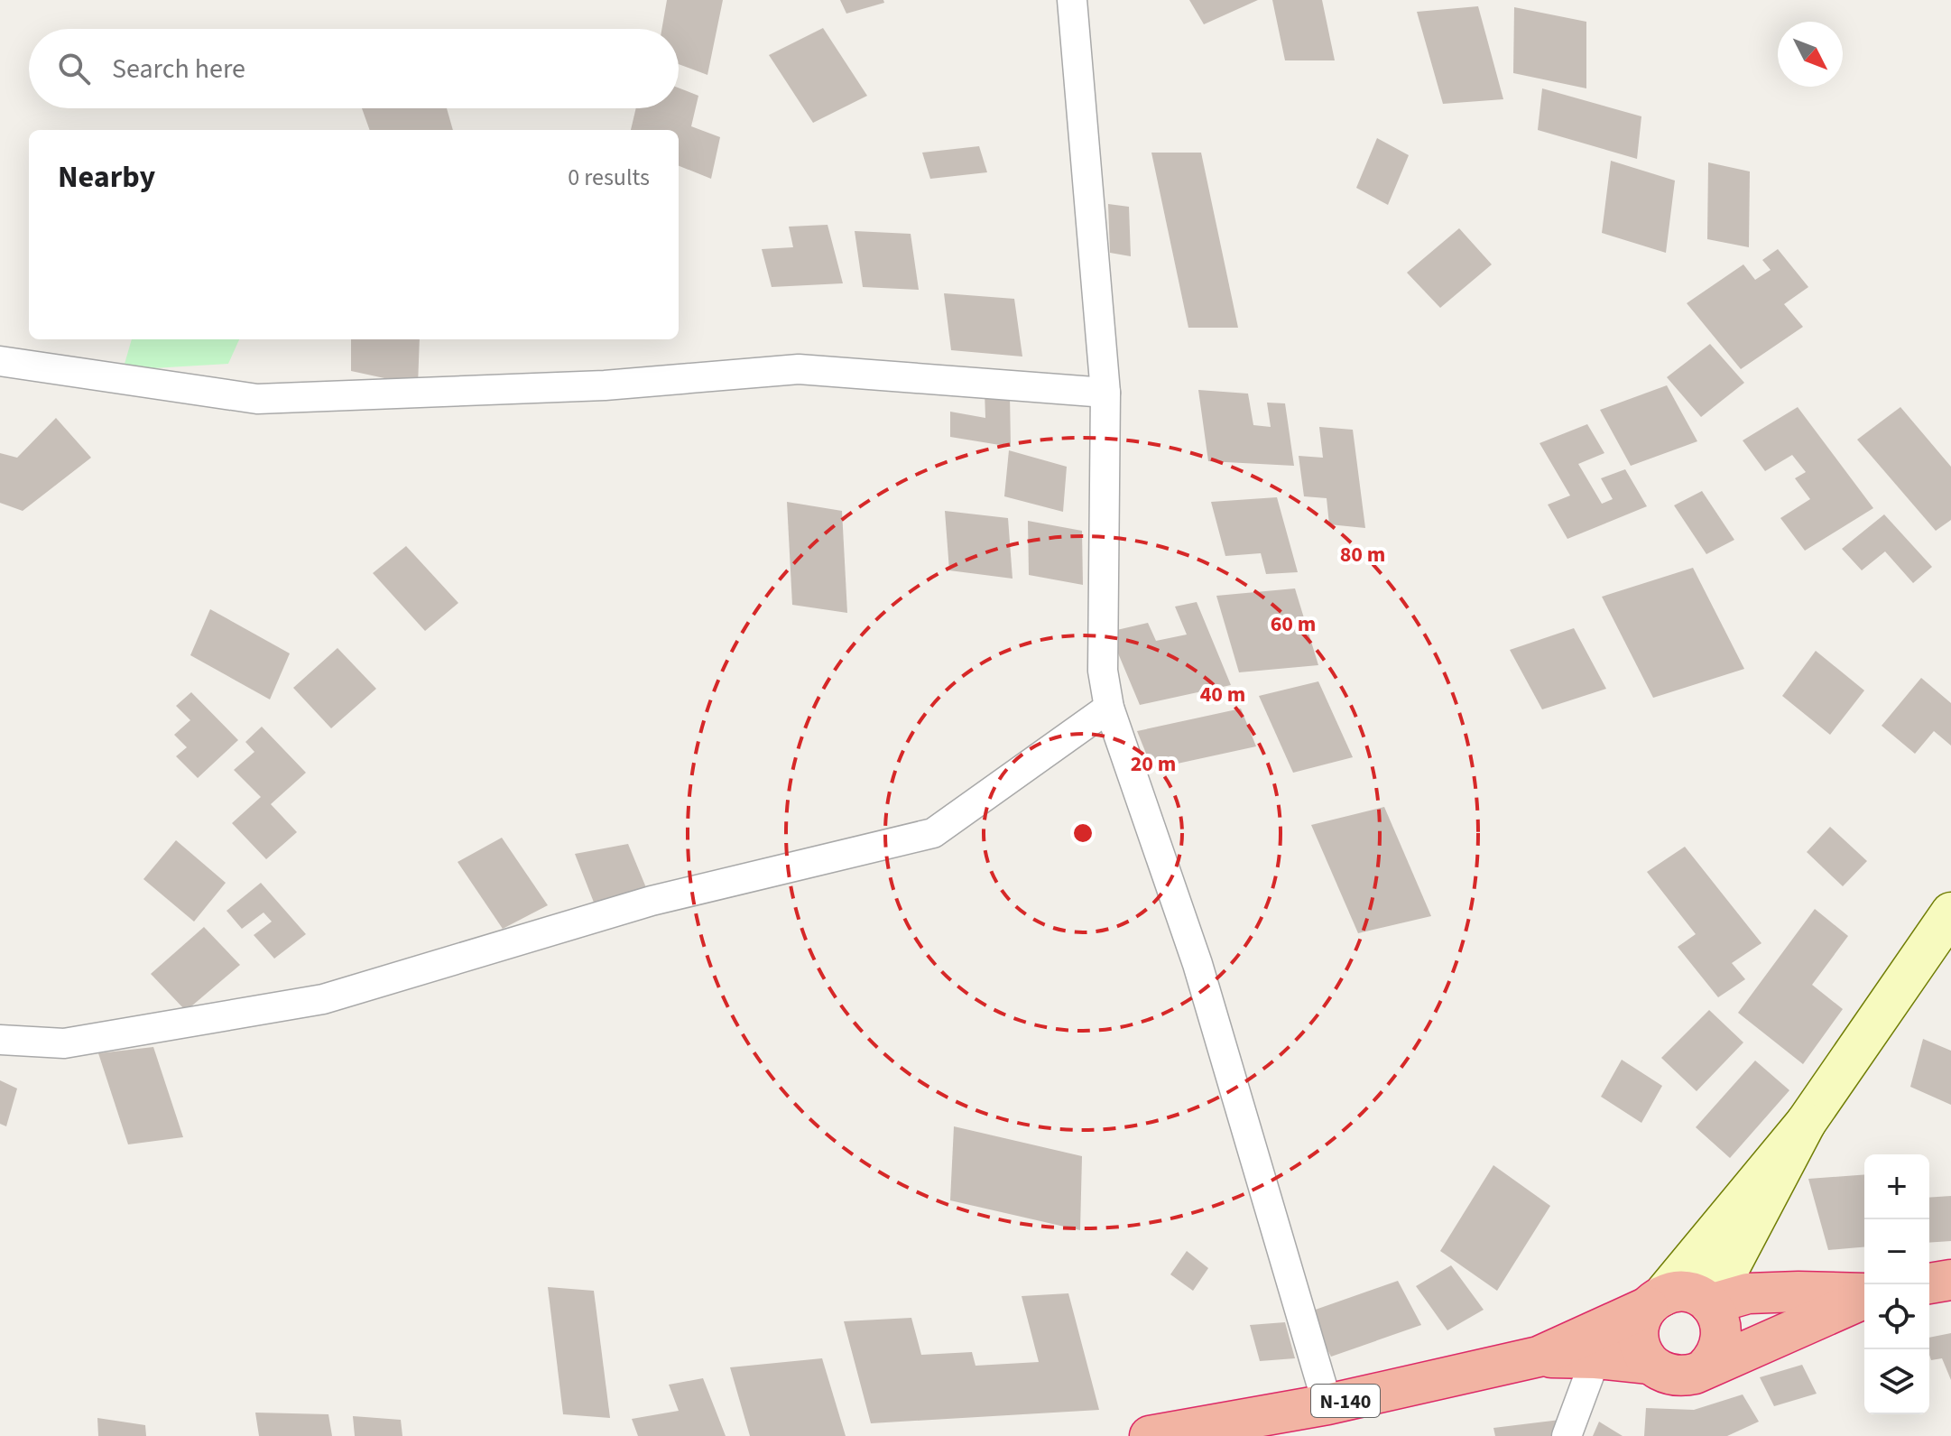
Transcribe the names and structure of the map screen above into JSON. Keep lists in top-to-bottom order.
{
  "streets": {
    "highway": ["N-140"]
  },
  "north": "bottom right",
  "page": {
    "search": "Search here",
    "heading": ["Nearby", "0 results"],
    "map_buttons": ["+", "−"]
  },
  "rings": [
    "80 m",
    "60 m",
    "40 m",
    "20 m"
  ]
}
